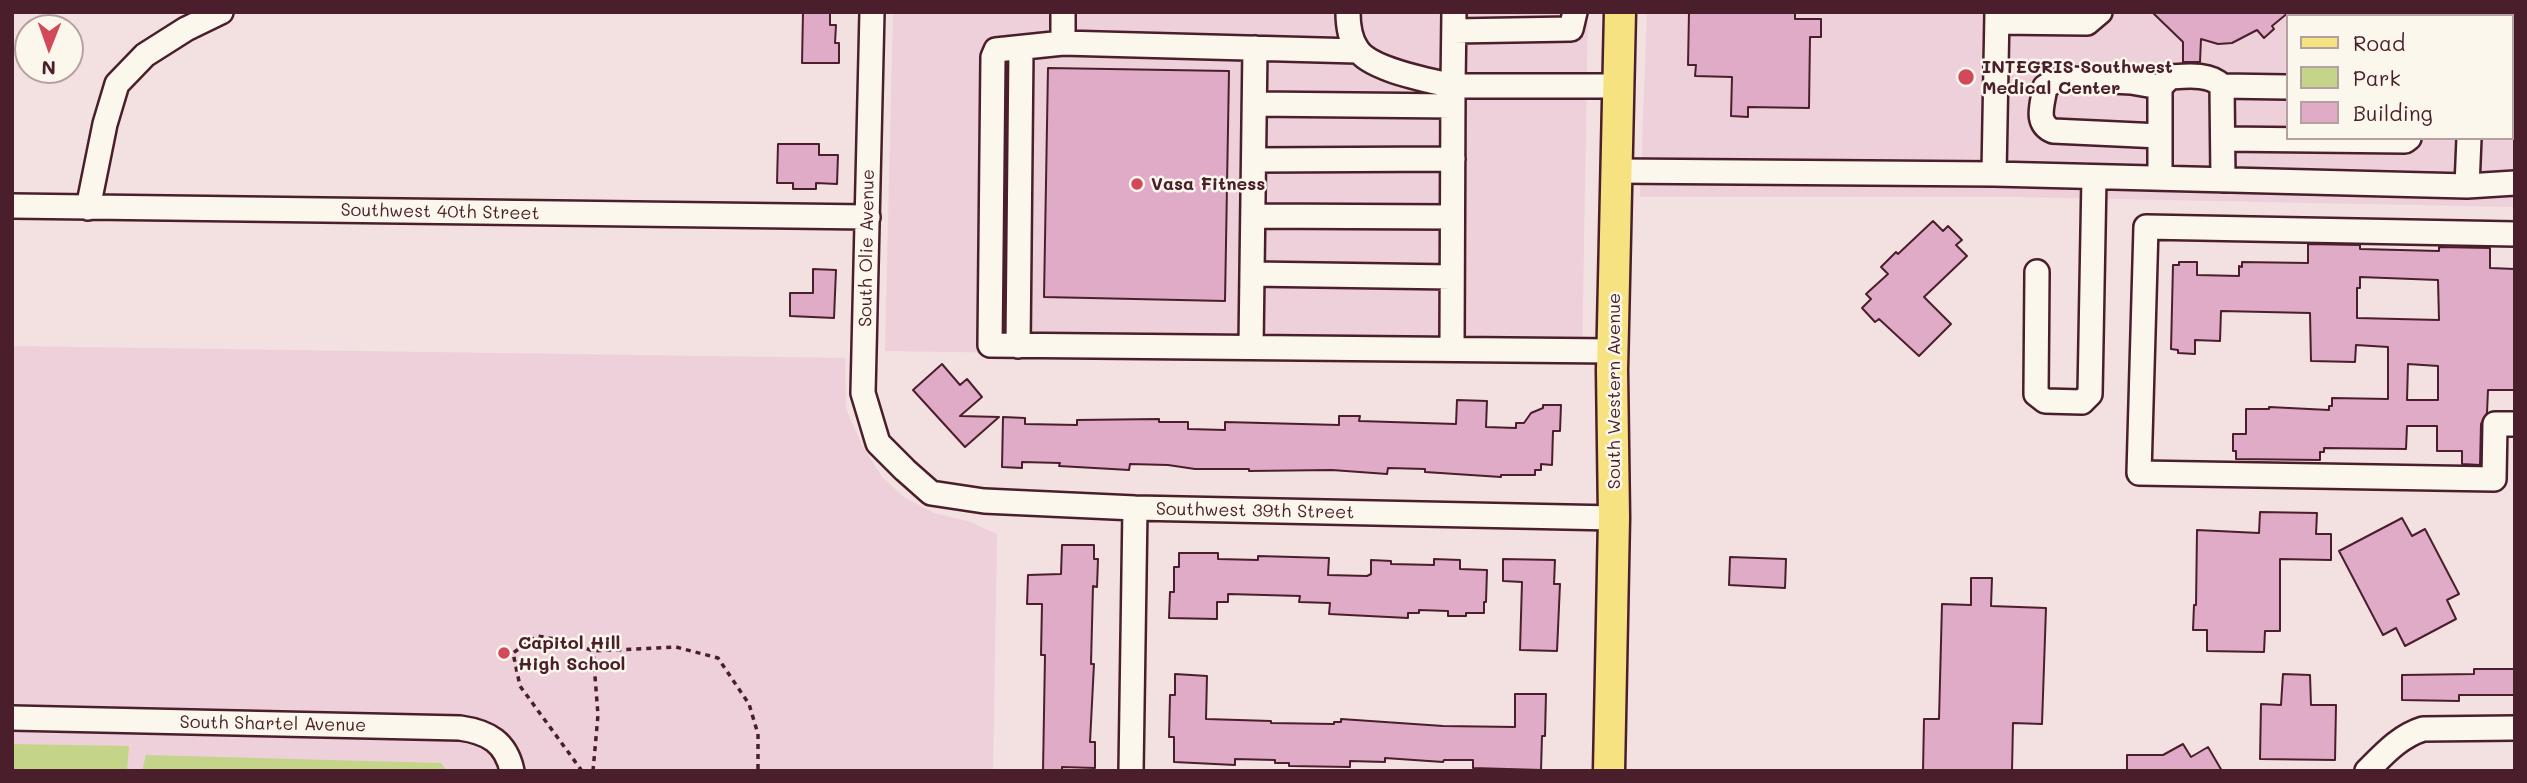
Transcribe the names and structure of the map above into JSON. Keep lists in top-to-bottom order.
{
  "streets": {
    "main road": ["South Western Avenue"],
    "street": [
      "Southwest 40th Street",
      "South Olie Avenue",
      "Southwest 39th Street",
      "South Shartel Avenue"
    ]
  },
  "crossings": [
    ["Southwest 40th Street", "South Olie Avenue"],
    ["South Olie Avenue", "Southwest 39th Street"],
    ["South Western Avenue", "Southwest 39th Street"]
  ],
  "places": ["INTEGRIS Southwest Medical Center", "Vasa Fitness", "Capitol Hill High School"],
  "legend": ["Road", "Park", "Building"],
  "north": "bottom"
}
